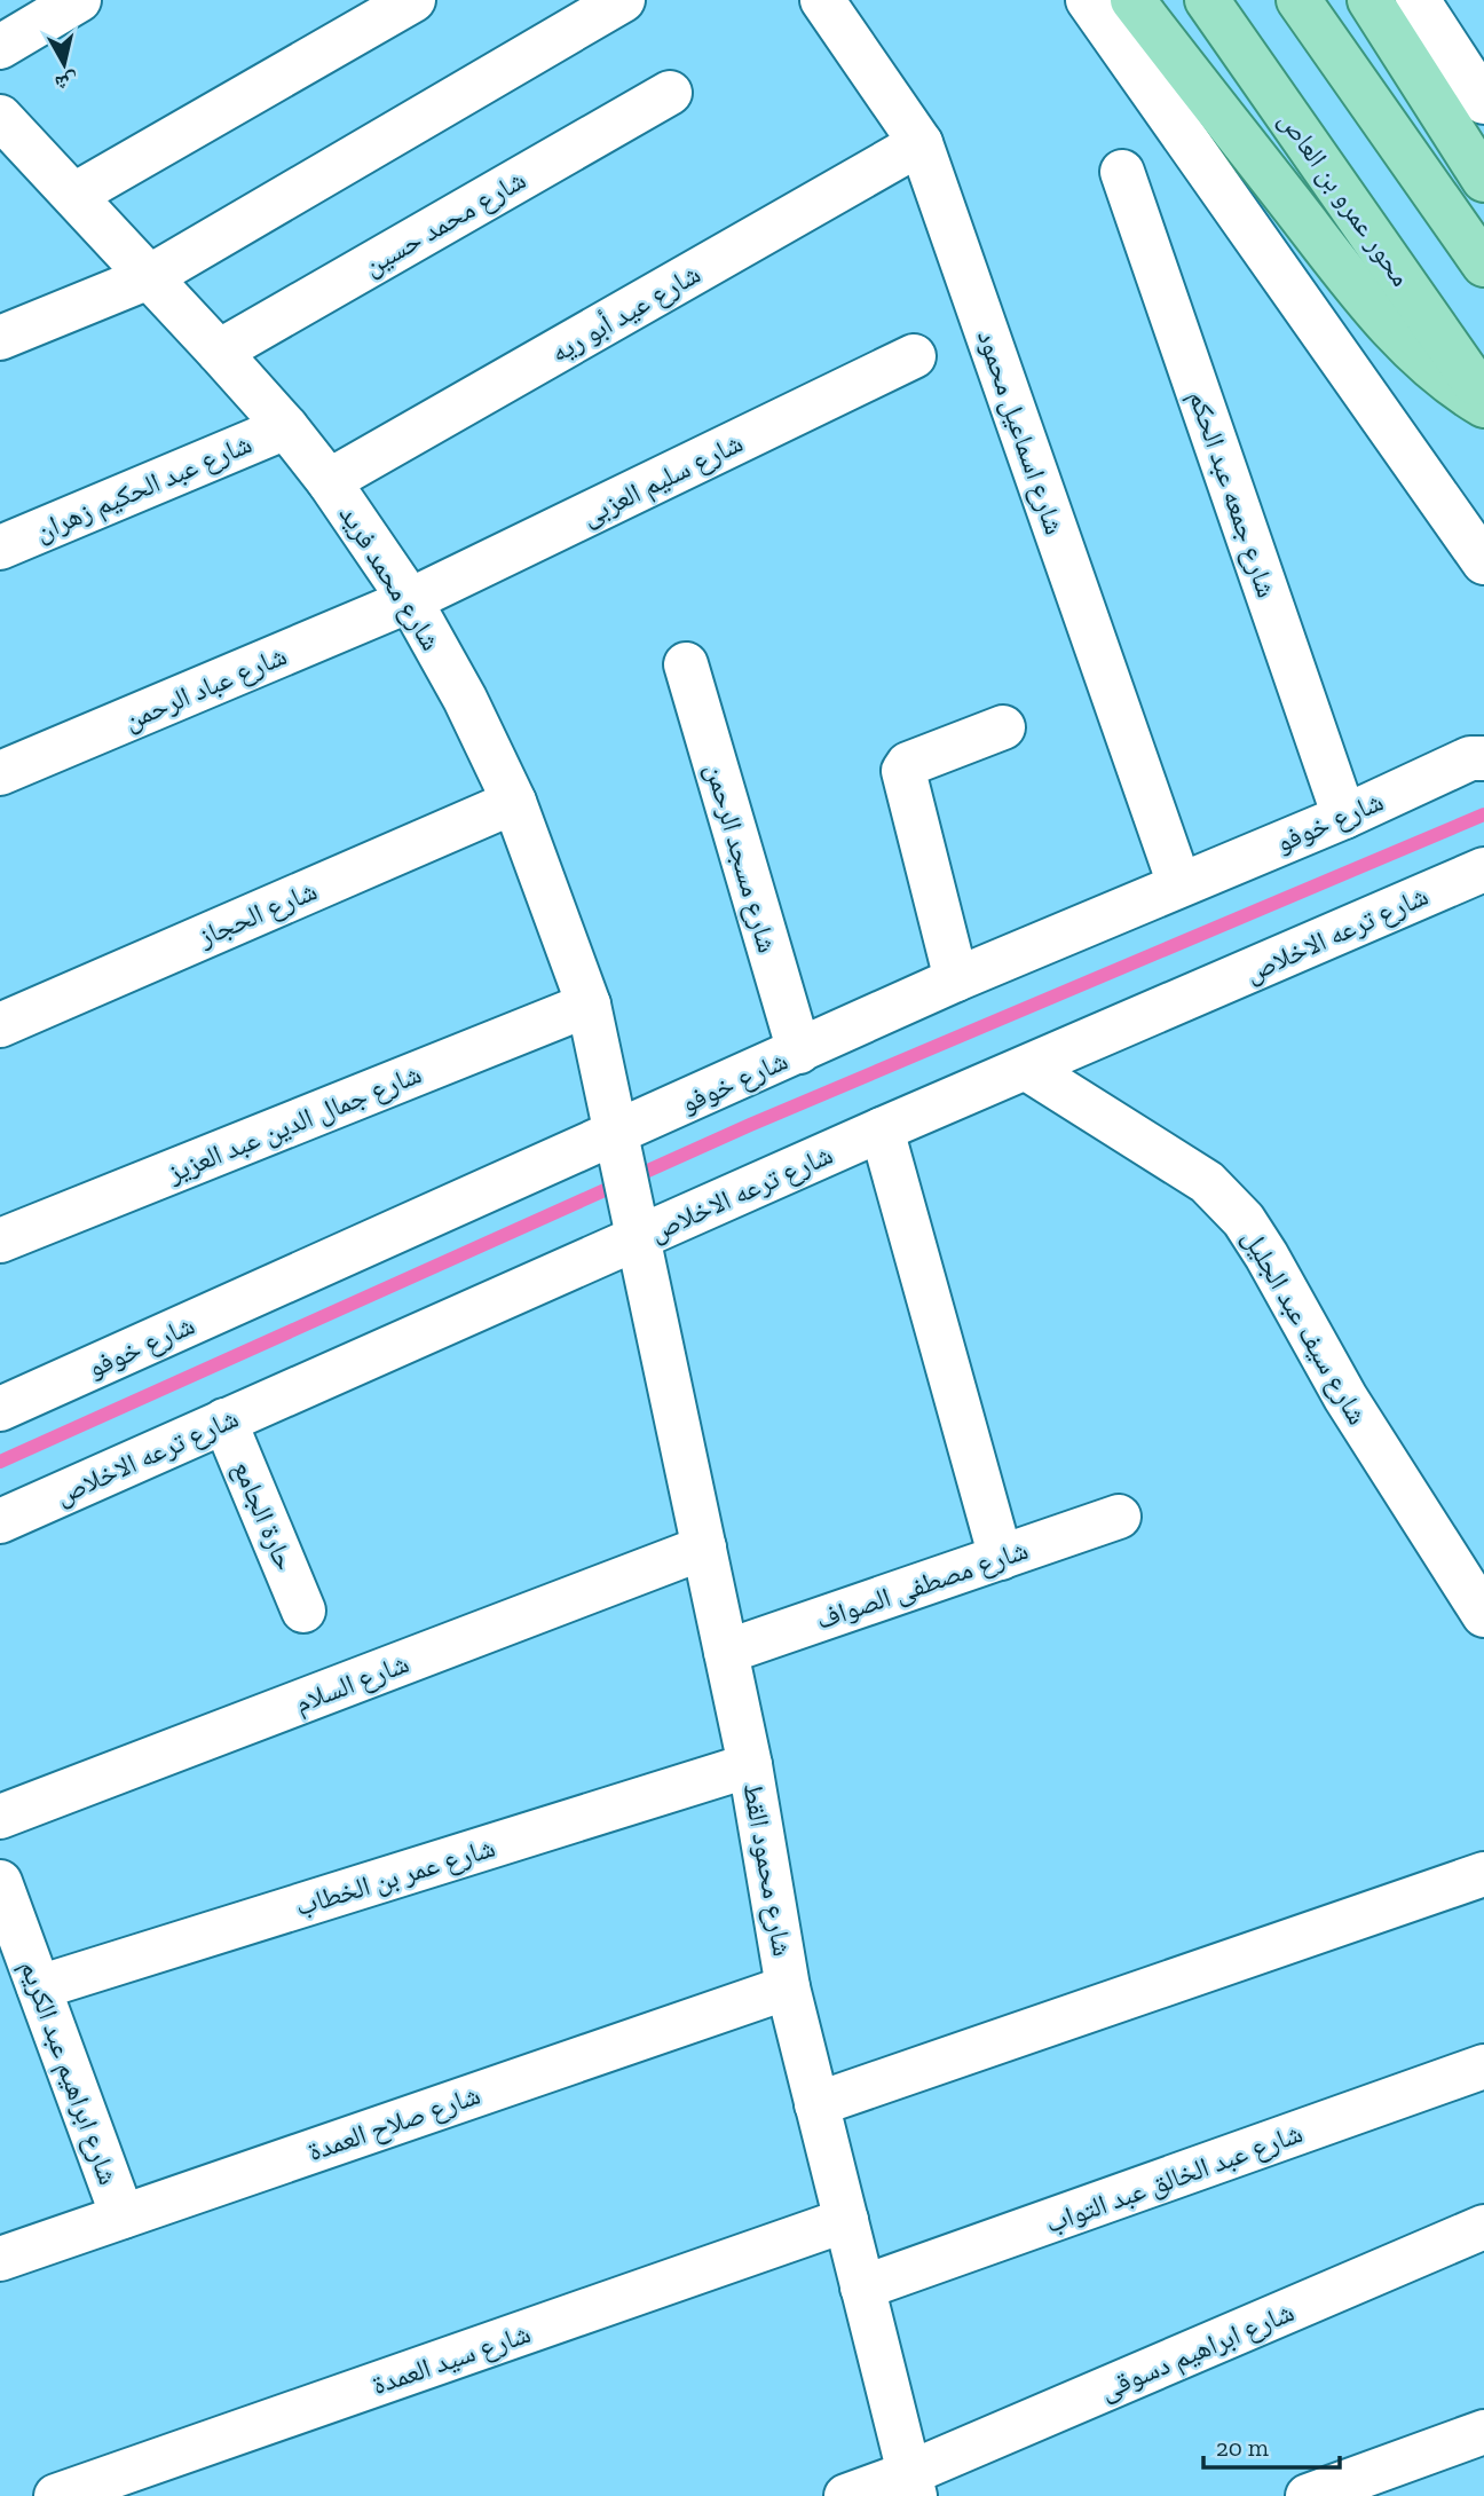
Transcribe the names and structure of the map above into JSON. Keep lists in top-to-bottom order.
{
  "streets": {
    "main road": ["محور عمرو بن العاص"],
    "street": [
      "شارع محمد حسين",
      "شارع عيد أبو ريه",
      "شارع اسماعيل محمود",
      "شارع سليم العزبى",
      "شارع عبد الحكيم زهران",
      "شارع جمعه عبد الحكم",
      "شارع محمد فريد",
      "شارع عباد الرحمن",
      "شارع خوفو",
      "شارع مسجد الرحمن",
      "شارع الحجاز",
      "شارع ترعه الاخلاص",
      "شارع جمال الدين عبد العزيز",
      "شارع سيف عبد الجليل",
      "حارة الجامع",
      "شارع مصطفى الصواف",
      "شارع السلام",
      "شارع محمود القط",
      "شارع عمر بن الخطاب",
      "شارع ابراهيم عبد الكريم",
      "شارع صلاح العمدة",
      "شارع عبد الخالق عبد التواب",
      "شارع ابراهيم دسوقى",
      "شارع سيد العمدة"
    ]
  },
  "crossings": [
    ["شارع محمد حسين", "شارع محمد فريد"],
    ["شارع عيد أبو ريه", "شارع اسماعيل محمود"],
    ["شارع عيد أبو ريه", "شارع محمد فريد"],
    ["شارع اسماعيل محمود", "شارع خوفو"],
    ["شارع سليم العزبى", "شارع محمد فريد"],
    ["شارع سليم العزبى", "شارع عباد الرحمن"],
    ["شارع عبد الحكيم زهران", "شارع محمد فريد"],
    ["شارع جمعه عبد الحكم", "شارع خوفو"],
    ["شارع محمد فريد", "شارع عباد الرحمن"],
    ["شارع محمد فريد", "شارع خوفو"],
    ["شارع محمد فريد", "شارع الحجاز"],
    ["شارع محمد فريد", "شارع ترعه الاخلاص"],
    ["شارع محمد فريد", "شارع جمال الدين عبد العزيز"],
    ["شارع محمد فريد", "شارع محمود القط"],
    ["شارع خوفو", "شارع مسجد الرحمن"],
    ["شارع ترعه الاخلاص", "شارع سيف عبد الجليل"],
    ["شارع ترعه الاخلاص", "حارة الجامع"],
    ["شارع ترعه الاخلاص", "شارع محمود القط"],
    ["شارع مصطفى الصواف", "شارع محمود القط"],
    ["شارع السلام", "شارع محمود القط"],
    ["شارع محمود القط", "شارع عمر بن الخطاب"],
    ["شارع محمود القط", "شارع صلاح العمدة"],
    ["شارع محمود القط", "شارع عبد الخالق عبد التواب"],
    ["شارع محمود القط", "شارع ابراهيم دسوقى"],
    ["شارع محمود القط", "شارع سيد العمدة"],
    ["شارع عمر بن الخطاب", "شارع ابراهيم عبد الكريم"],
    ["شارع ابراهيم عبد الكريم", "شارع صلاح العمدة"]
  ],
  "scale_bar": "20 m",
  "north": "bottom"
}
